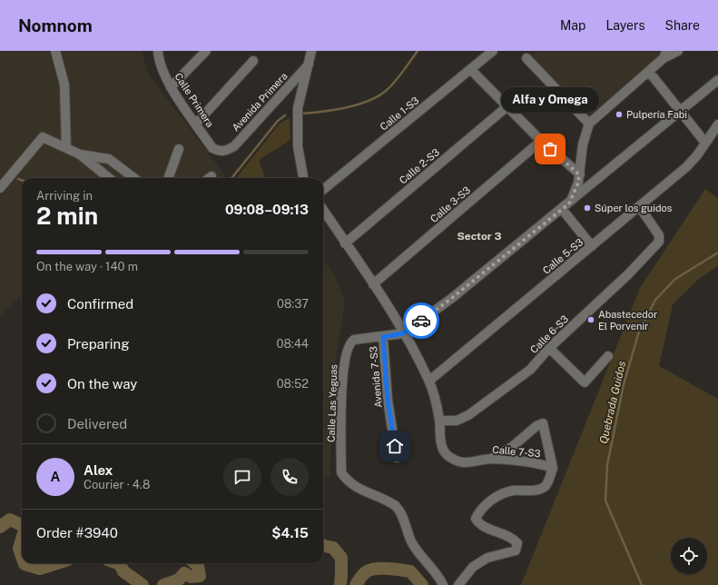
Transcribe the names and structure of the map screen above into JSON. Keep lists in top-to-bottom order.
{
  "streets": {
    "street": [
      "Calle Primera",
      "Avenida Primera",
      "Calle 1-S3",
      "Calle 2-S3",
      "Calle 3-S3",
      "Calle 5-S3",
      "Calle 6-S3",
      "Avenida 7-S3",
      "Calle Las Yeguas",
      "Calle 7-S3"
    ]
  },
  "crossings": [
    ["Calle Primera", "Avenida Primera"],
    ["Calle 5-S3", "Calle 6-S3"],
    ["Calle 5-S3", "Calle 7-S3"],
    ["Calle 6-S3", "Calle 7-S3"],
    ["Avenida 7-S3", "Calle Las Yeguas"],
    ["Calle Las Yeguas", "Calle 7-S3"]
  ],
  "districts": ["Sector 3"],
  "water": ["Quebrada Guidos"],
  "places": [
    "Pulpería Fabi",
    "Alfa y Omega",
    "Súper los guidos",
    "Abastecedor El Porvenir"
  ],
  "page": {
    "header": "Nomnom",
    "nav": ["Map", "Layers", "Share"],
    "bubble": "Alfa y Omega",
    "heading": ["2 min", "Arriving in", "09:08–09:13"],
    "panel": [
      "Alex",
      "Courier · 4.8",
      "Order #3940",
      "$4.15"
    ],
    "bar": "On the way · 140 m",
    "list": [
      ["Confirmed", "08:37"],
      ["Preparing", "08:44"],
      ["On the way", "08:52"],
      "Delivered"
    ],
    "round": "A"
  }
}
